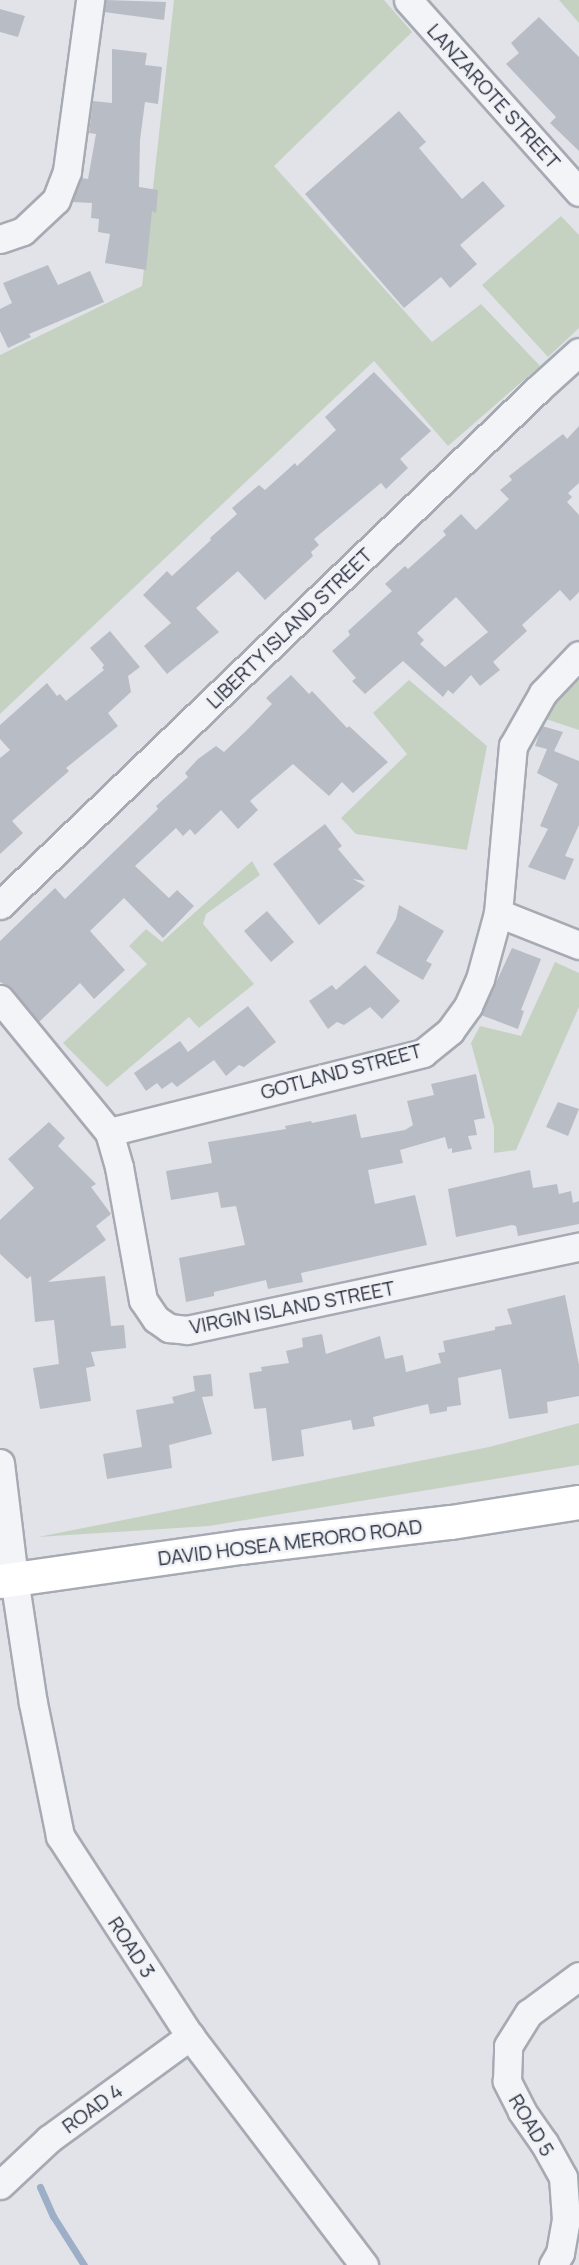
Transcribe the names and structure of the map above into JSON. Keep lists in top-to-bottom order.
{
  "streets": {
    "main road": ["DAVID HOSEA MERORO ROAD"],
    "street": [
      "LANZAROTE STREET",
      "LIBERTY ISLAND STREET",
      "GOTLAND STREET",
      "VIRGIN ISLAND STREET",
      "ROAD 3",
      "ROAD 4",
      "ROAD 5"
    ]
  },
  "crossings": [
    ["GOTLAND STREET", "VIRGIN ISLAND STREET"],
    ["DAVID HOSEA MERORO ROAD", "ROAD 3"],
    ["ROAD 3", "ROAD 4"]
  ]
}
